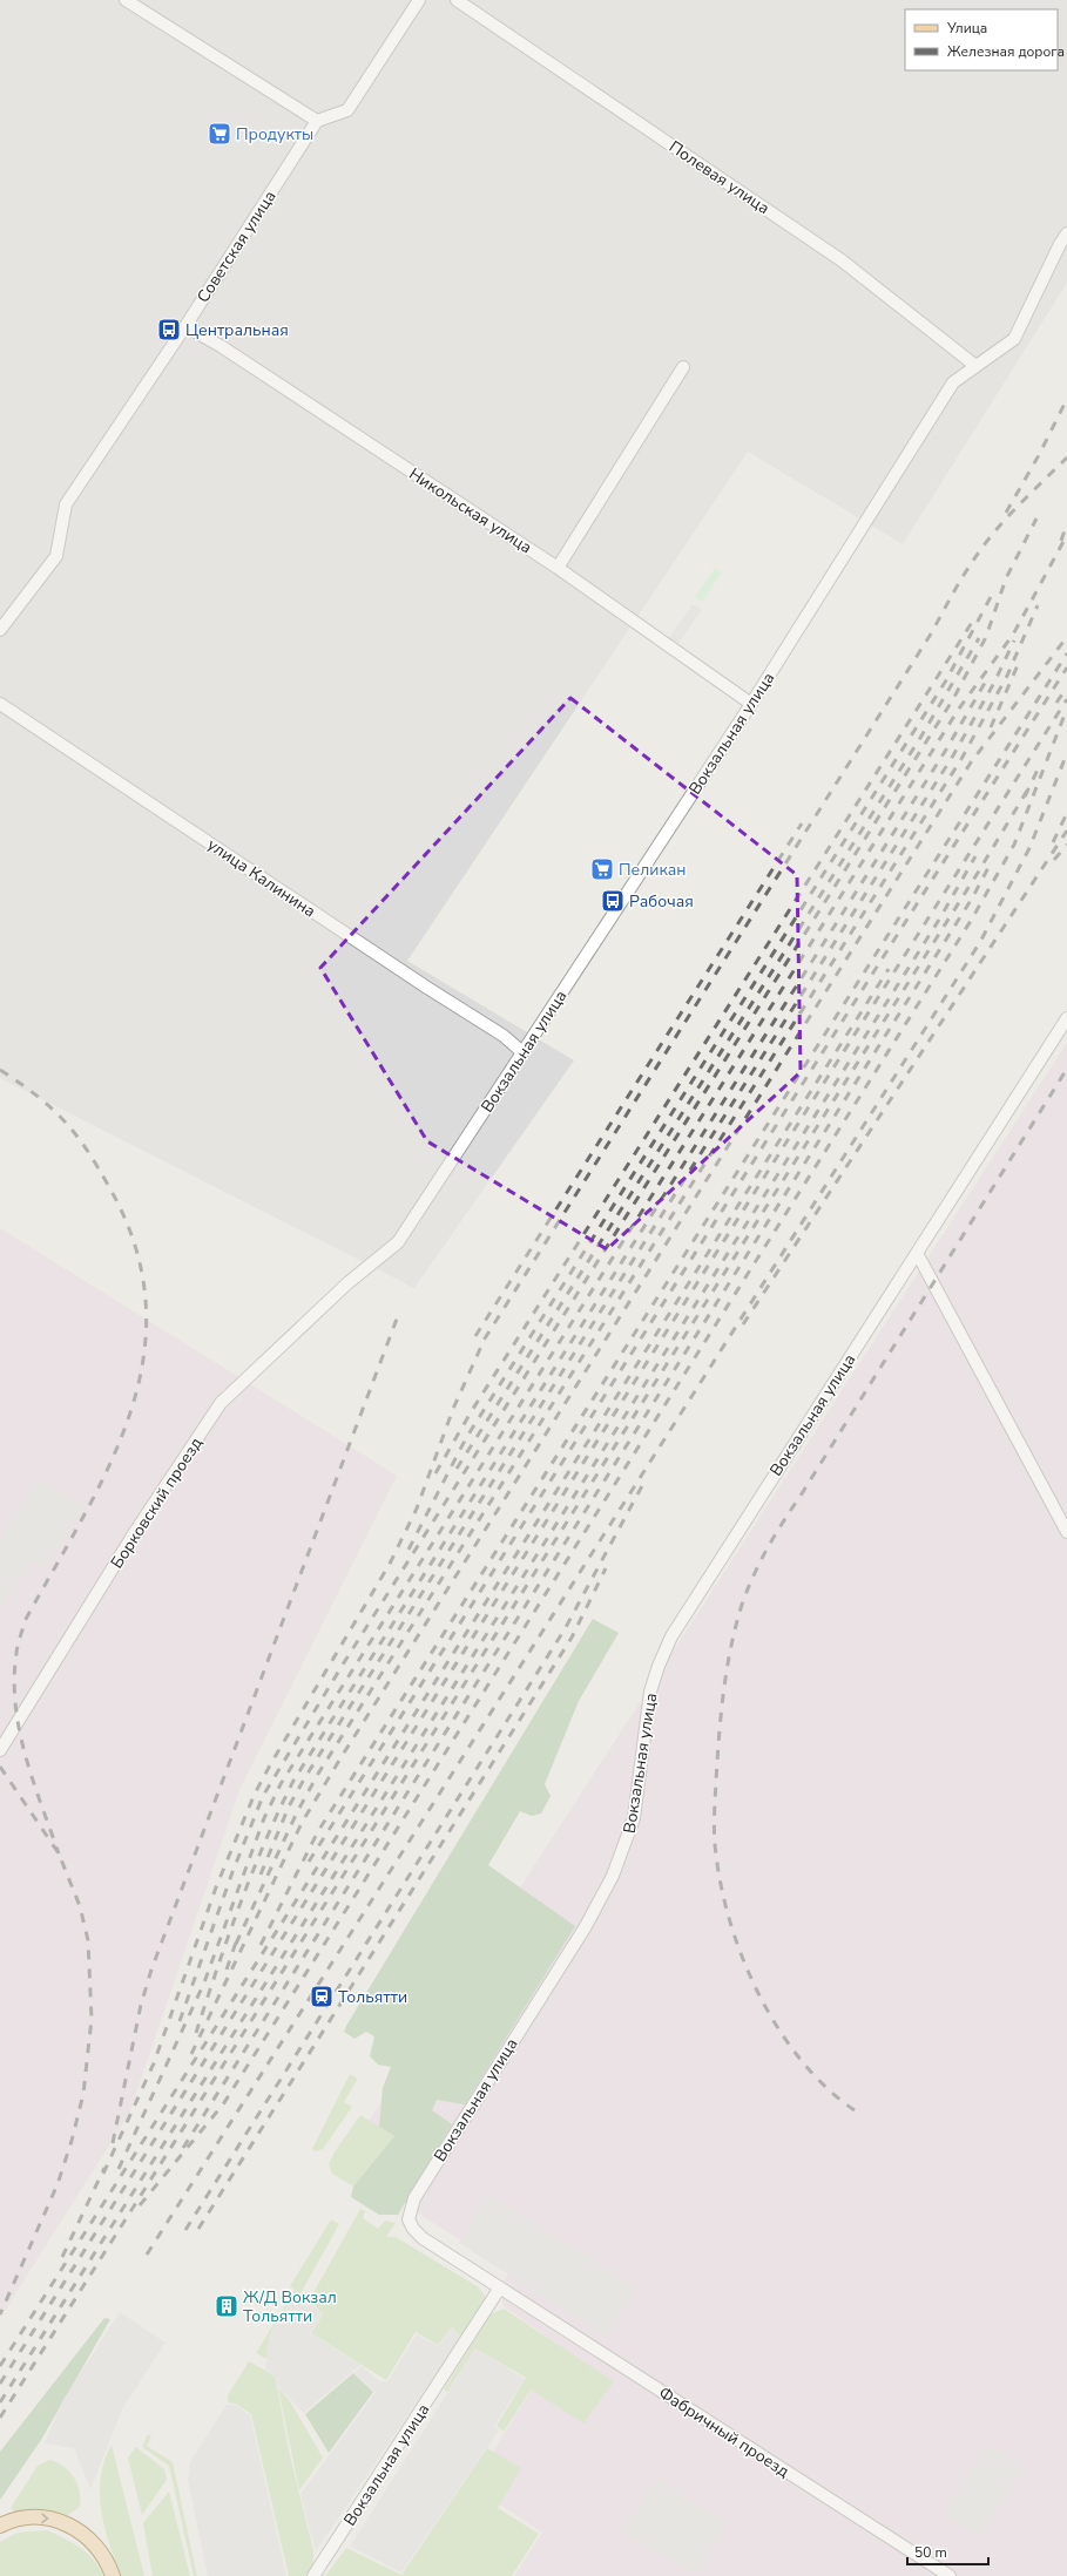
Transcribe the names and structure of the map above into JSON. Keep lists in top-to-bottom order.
{
  "streets": {
    "street": [
      "Полевая улица",
      "Советская улица",
      "Никольская улица",
      "Вокзальная улица",
      "улица Калинина",
      "Борковский проезд",
      "Фабричный проезд"
    ]
  },
  "crossings": [
    ["Полевая улица", "Вокзальная улица"],
    ["Советская улица", "Никольская улица"],
    ["Никольская улица", "Вокзальная улица"],
    ["Вокзальная улица", "улица Калинина"],
    ["Вокзальная улица", "Борковский проезд"],
    ["Вокзальная улица", "Фабричный проезд"]
  ],
  "places": {
    "supermarket": ["Продукты", "Пеликан"],
    "bus stop": ["Центральная", "Рабочая"],
    "station": ["Тольятти"],
    "building": ["Ж/Д Вокзал Тольятти"]
  },
  "legend": ["Улица", "Железная дорога"],
  "scale_bar": "50 m"
}
